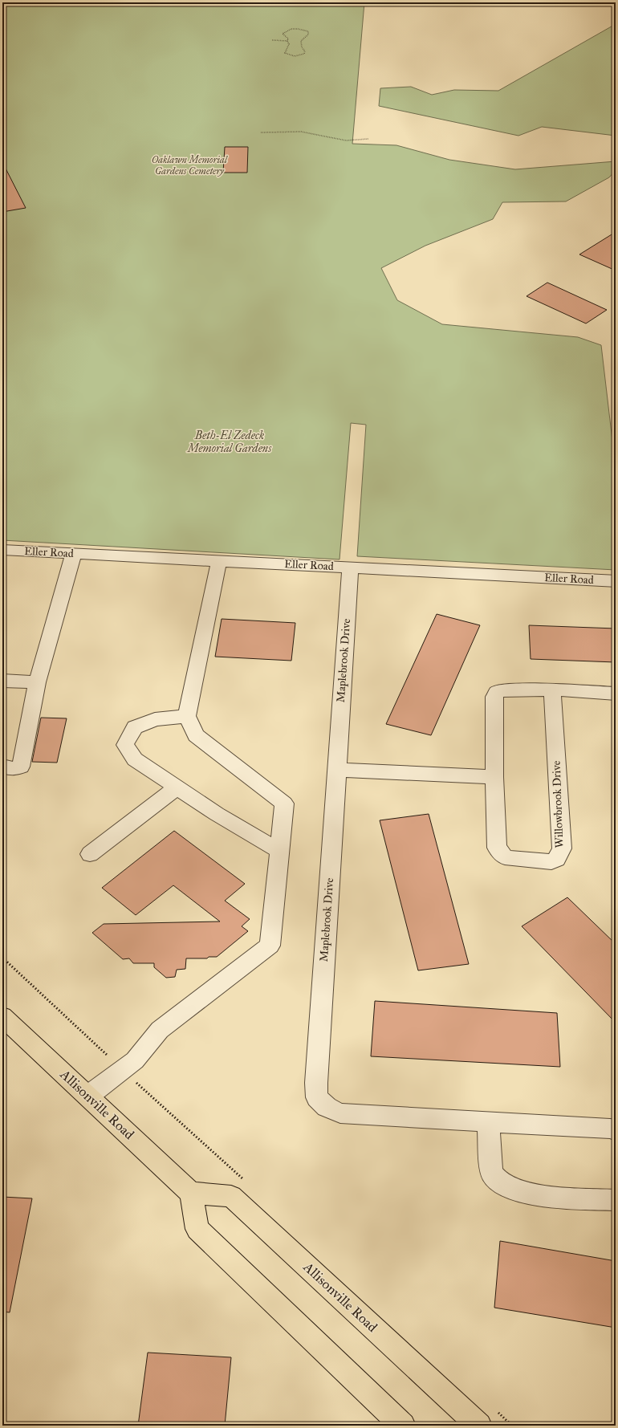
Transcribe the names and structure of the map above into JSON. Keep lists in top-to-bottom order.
{
  "streets": {
    "main road": ["Allisonville Road"],
    "street": ["Eller Road", "Maplebrook Drive", "Willowbrook Drive"]
  },
  "crossings": [
    ["Eller Road", "Maplebrook Drive"]
  ],
  "parks": ["Oaklawn Memorial Gardens Cemetery", "Beth-El Zedeck Memorial Gardens"]
}
